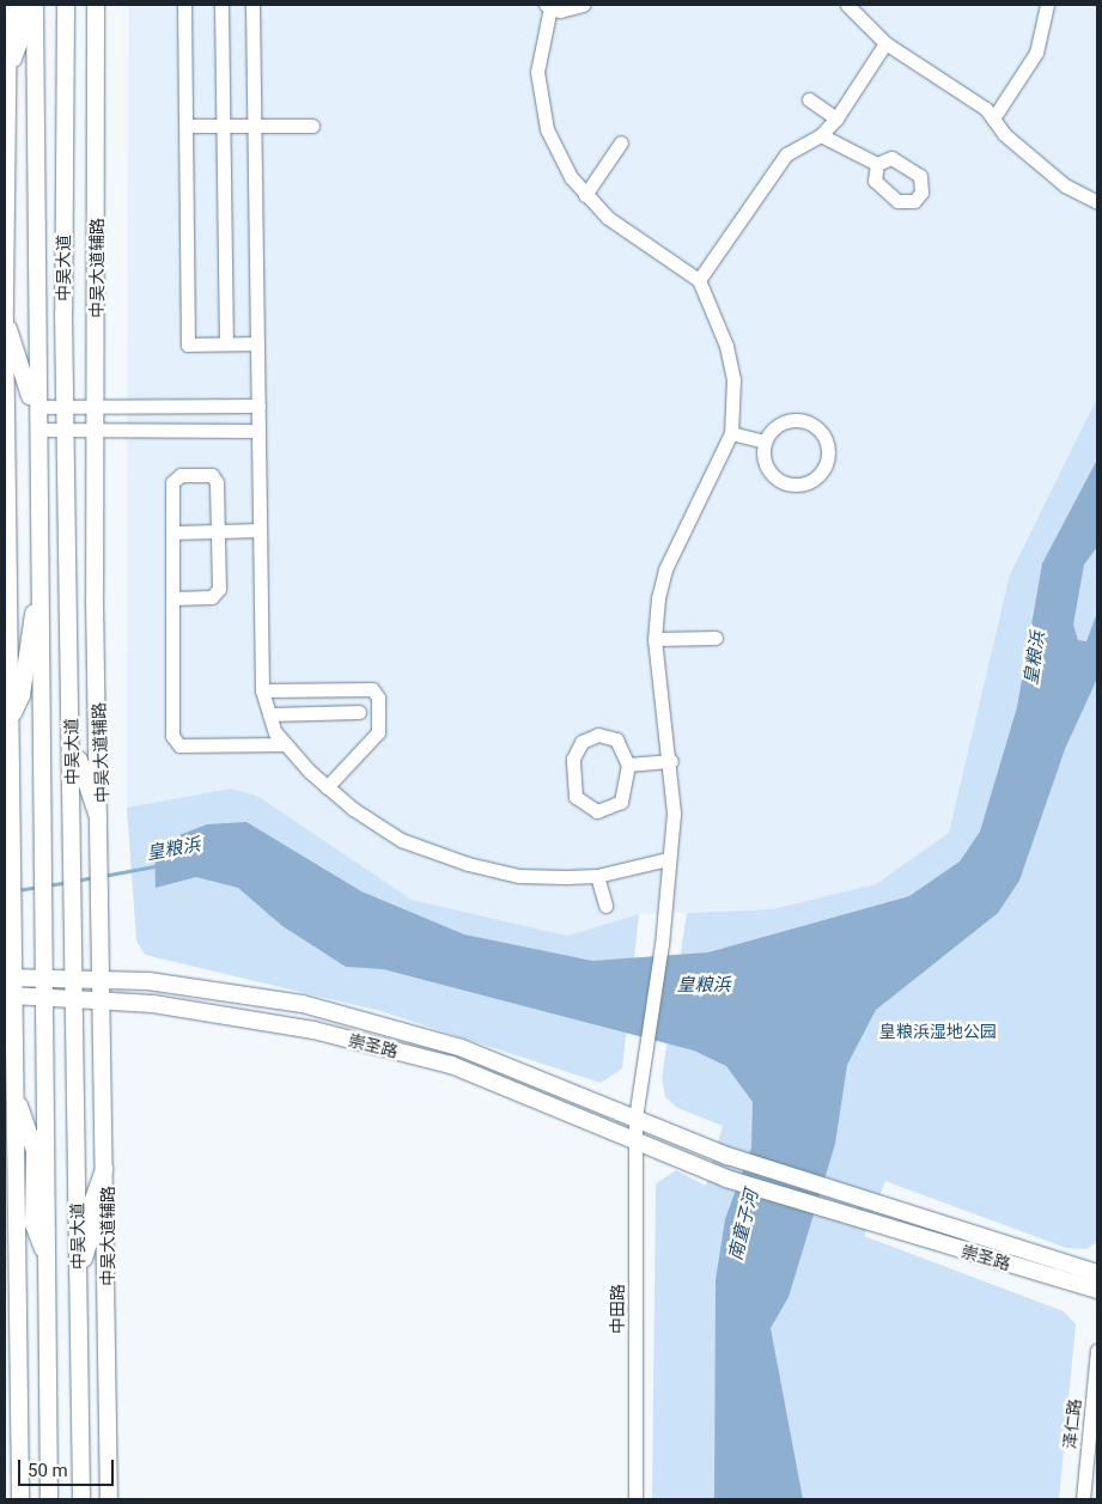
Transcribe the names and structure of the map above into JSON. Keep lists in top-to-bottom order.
{
  "streets": {
    "main road": ["中吴大道", "中吴大道辅路", "崇圣路"],
    "street": ["中田路", "泽仁路"]
  },
  "crossings": [
    ["中吴大道", "崇圣路"],
    ["中吴大道辅路", "崇圣路"],
    ["崇圣路", "中田路"]
  ],
  "water": ["皇粮浜", "南童子河"],
  "parks": ["皇粮浜湿地公园"],
  "scale_bar": "50 m"
}
